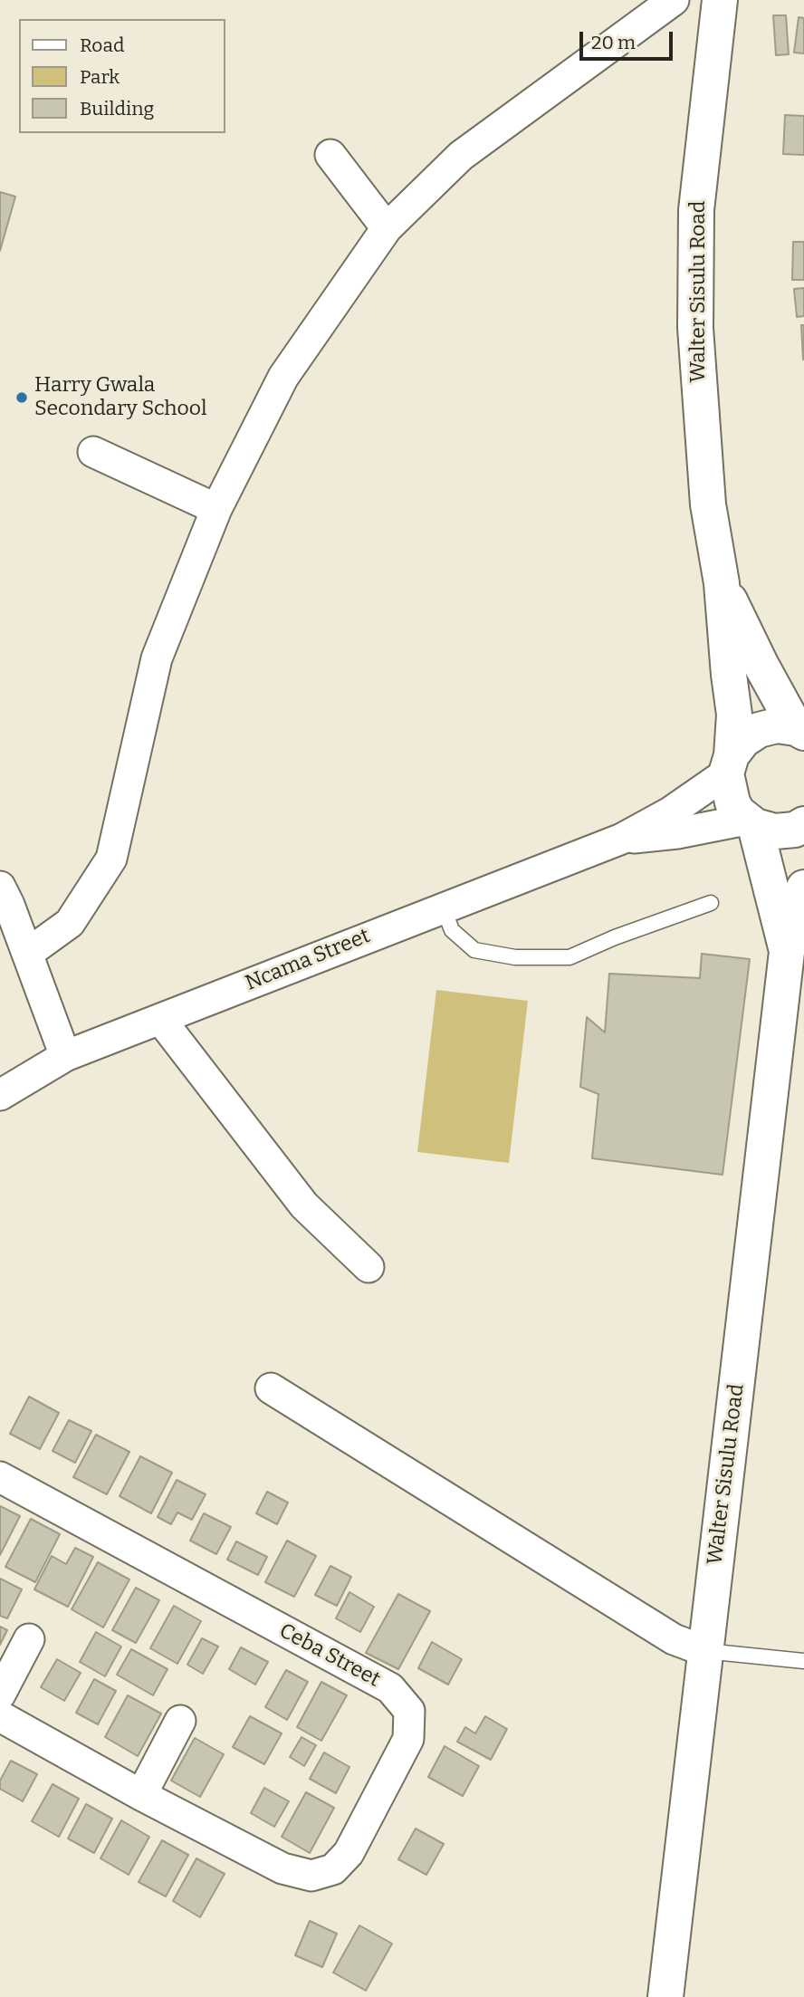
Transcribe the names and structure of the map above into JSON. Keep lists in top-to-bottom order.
{
  "streets": {
    "street": ["Walter Sisulu Road", "Ncama Street", "Ceba Street"]
  },
  "crossings": [
    ["Walter Sisulu Road", "Ncama Street"]
  ],
  "places": ["Harry Gwala Secondary School"],
  "legend": ["Road", "Park", "Building"],
  "scale_bar": "20 m"
}
